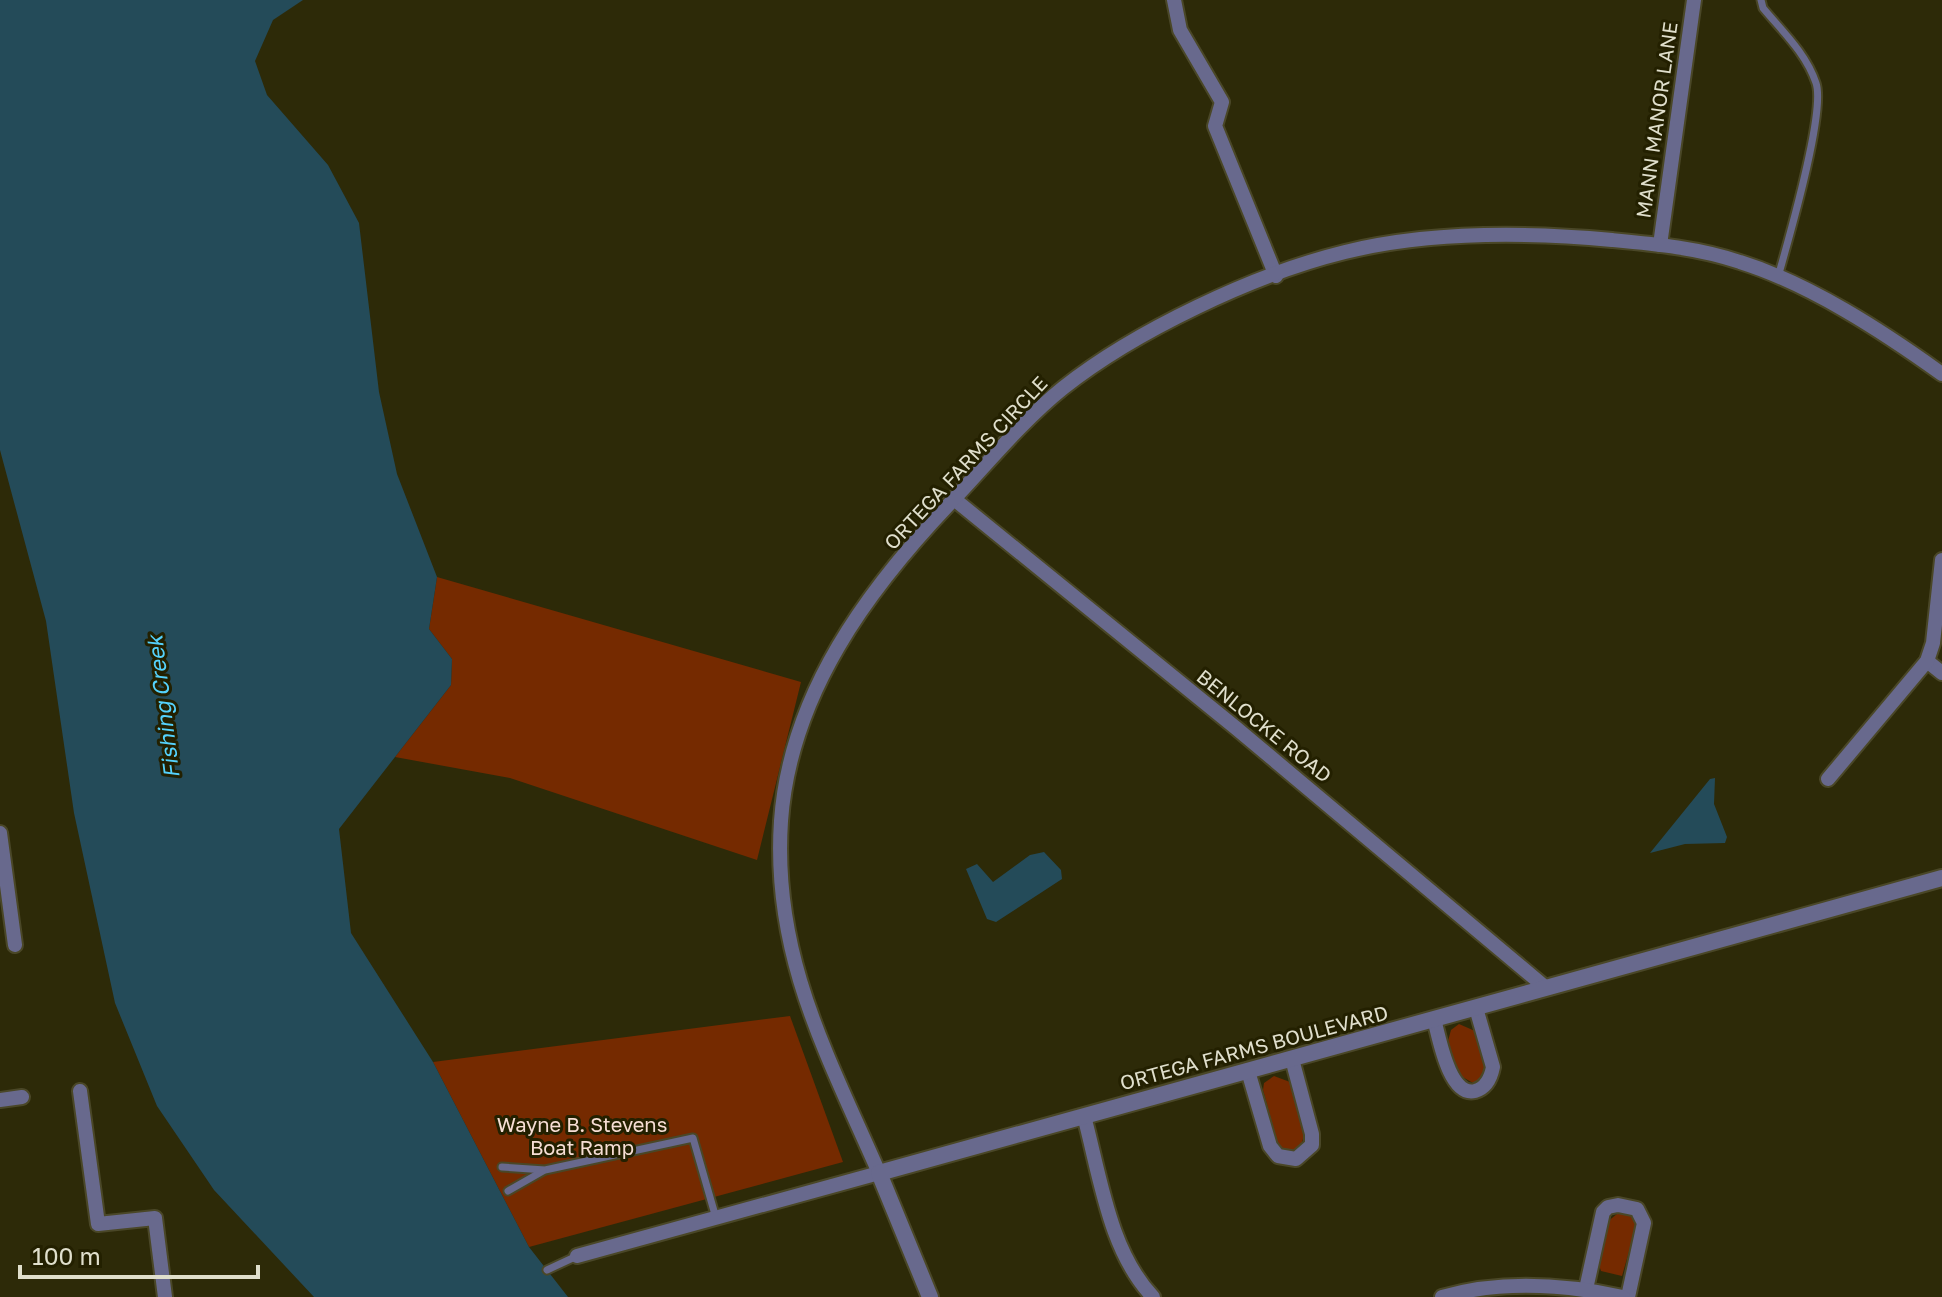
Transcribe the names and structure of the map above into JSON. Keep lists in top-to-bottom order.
{
  "streets": {
    "street": [
      "MANN MANOR LANE",
      "ORTEGA FARMS CIRCLE",
      "BENLOCKE ROAD",
      "ORTEGA FARMS BOULEVARD"
    ]
  },
  "crossings": [
    ["MANN MANOR LANE", "ORTEGA FARMS CIRCLE"],
    ["ORTEGA FARMS CIRCLE", "BENLOCKE ROAD"],
    ["ORTEGA FARMS CIRCLE", "ORTEGA FARMS BOULEVARD"],
    ["BENLOCKE ROAD", "ORTEGA FARMS BOULEVARD"]
  ],
  "water": ["Fishing Creek"],
  "parks": ["Wayne B. Stevens Boat Ramp"],
  "scale_bar": "100 m"
}
